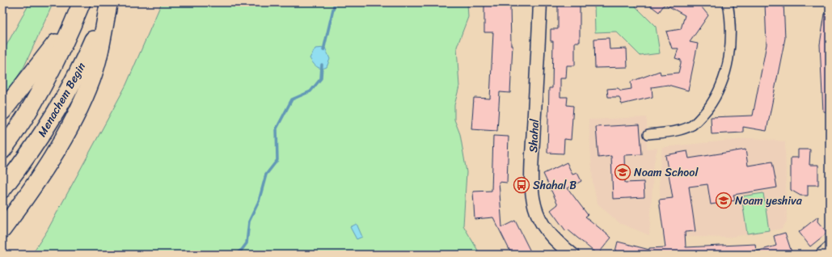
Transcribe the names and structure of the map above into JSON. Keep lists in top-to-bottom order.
{
  "streets": {
    "highway": ["Menachem Begin"],
    "street": ["Shahal"]
  },
  "places": {
    "school or university": ["Noam School", "Noam yeshiva"],
    "bus stop": ["Shahal B"]
  }
}
